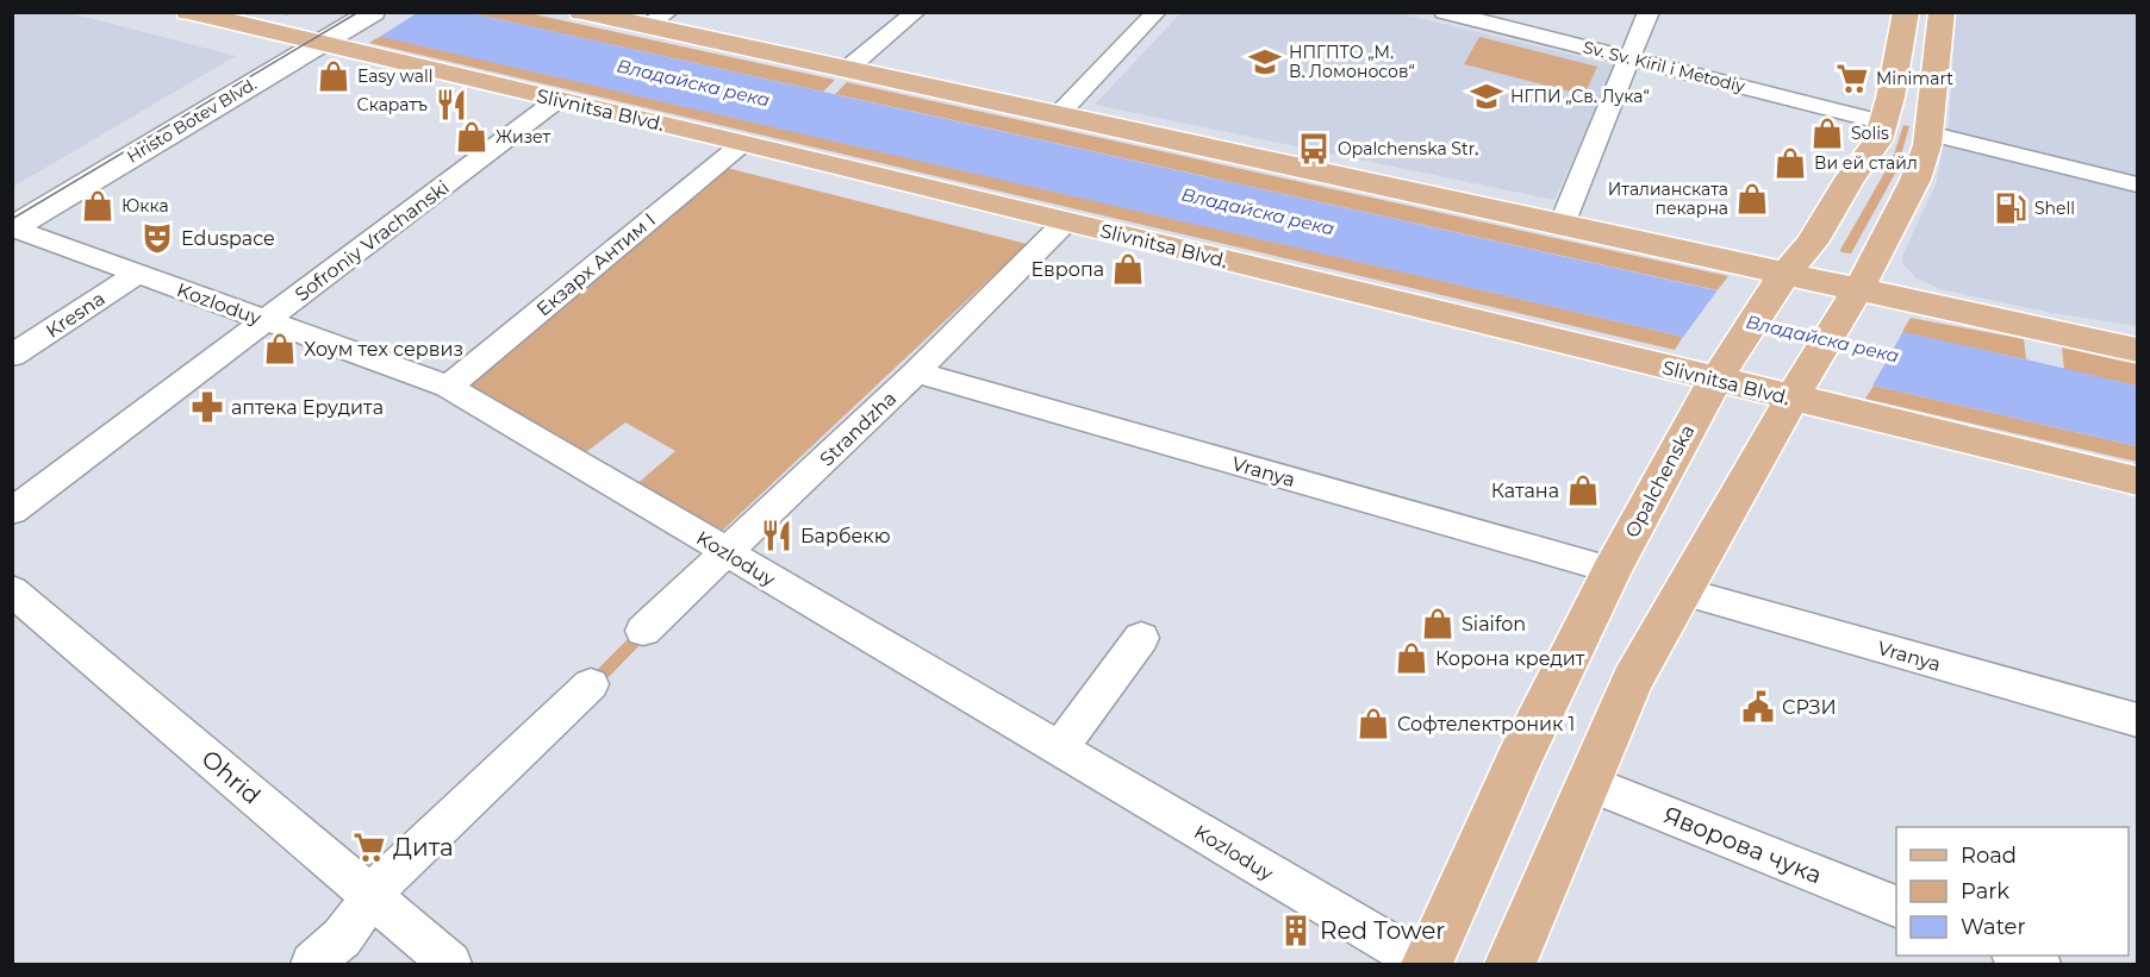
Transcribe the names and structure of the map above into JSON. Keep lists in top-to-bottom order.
{
  "streets": {
    "main road": ["Slivnitsa Blvd.", "Hristo Botev Blvd.", "Opalchenska"],
    "street": [
      "Sv. Sv. Kiril i Metodiy",
      "Sofroniy Vrachanski",
      "Екзарх Антим I",
      "Kozloduy",
      "Kresna",
      "Strandzha",
      "Vranya",
      "Ohrid",
      "Яворова чука"
    ]
  },
  "crossings": [
    ["Sv. Sv. Kiril i Metodiy", "Opalchenska"],
    ["Slivnitsa Blvd.", "Hristo Botev Blvd."],
    ["Slivnitsa Blvd.", "Sofroniy Vrachanski"],
    ["Slivnitsa Blvd.", "Екзарх Антим I"],
    ["Slivnitsa Blvd.", "Strandzha"],
    ["Slivnitsa Blvd.", "Opalchenska"],
    ["Hristo Botev Blvd.", "Kozloduy"],
    ["Sofroniy Vrachanski", "Kozloduy"],
    ["Екзарх Антим I", "Kozloduy"],
    ["Kozloduy", "Kresna"],
    ["Kozloduy", "Strandzha"],
    ["Kozloduy", "Opalchenska"],
    ["Strandzha", "Vranya"],
    ["Vranya", "Opalchenska"]
  ],
  "water": ["Владайска река"],
  "places": {
    "school or university": ["НПГПТО „М. В. Ломоносов“", "НГПИ „Св. Лука“"],
    "shop": [
      "Easy wall",
      "Solis",
      "Жизет",
      "Ви ей стайл",
      "Италианската пекарна",
      "Юкка",
      "Европа",
      "Хоум тех сервиз",
      "Катана",
      "Siaifon",
      "Корона кредит",
      "Софтелектроник 1"
    ],
    "supermarket": ["Minimart", "Дита"],
    "restaurant": ["Скаратъ", "Барбекю"],
    "bus stop": ["Opalchenska Str."],
    "fuel station": ["Shell"],
    "theatre": ["Eduspace"],
    "pharmacy": ["аптека Ерудита"],
    "public building": ["СРЗИ"],
    "building": ["Red Tower"]
  },
  "legend": ["Road", "Park", "Water"]
}
